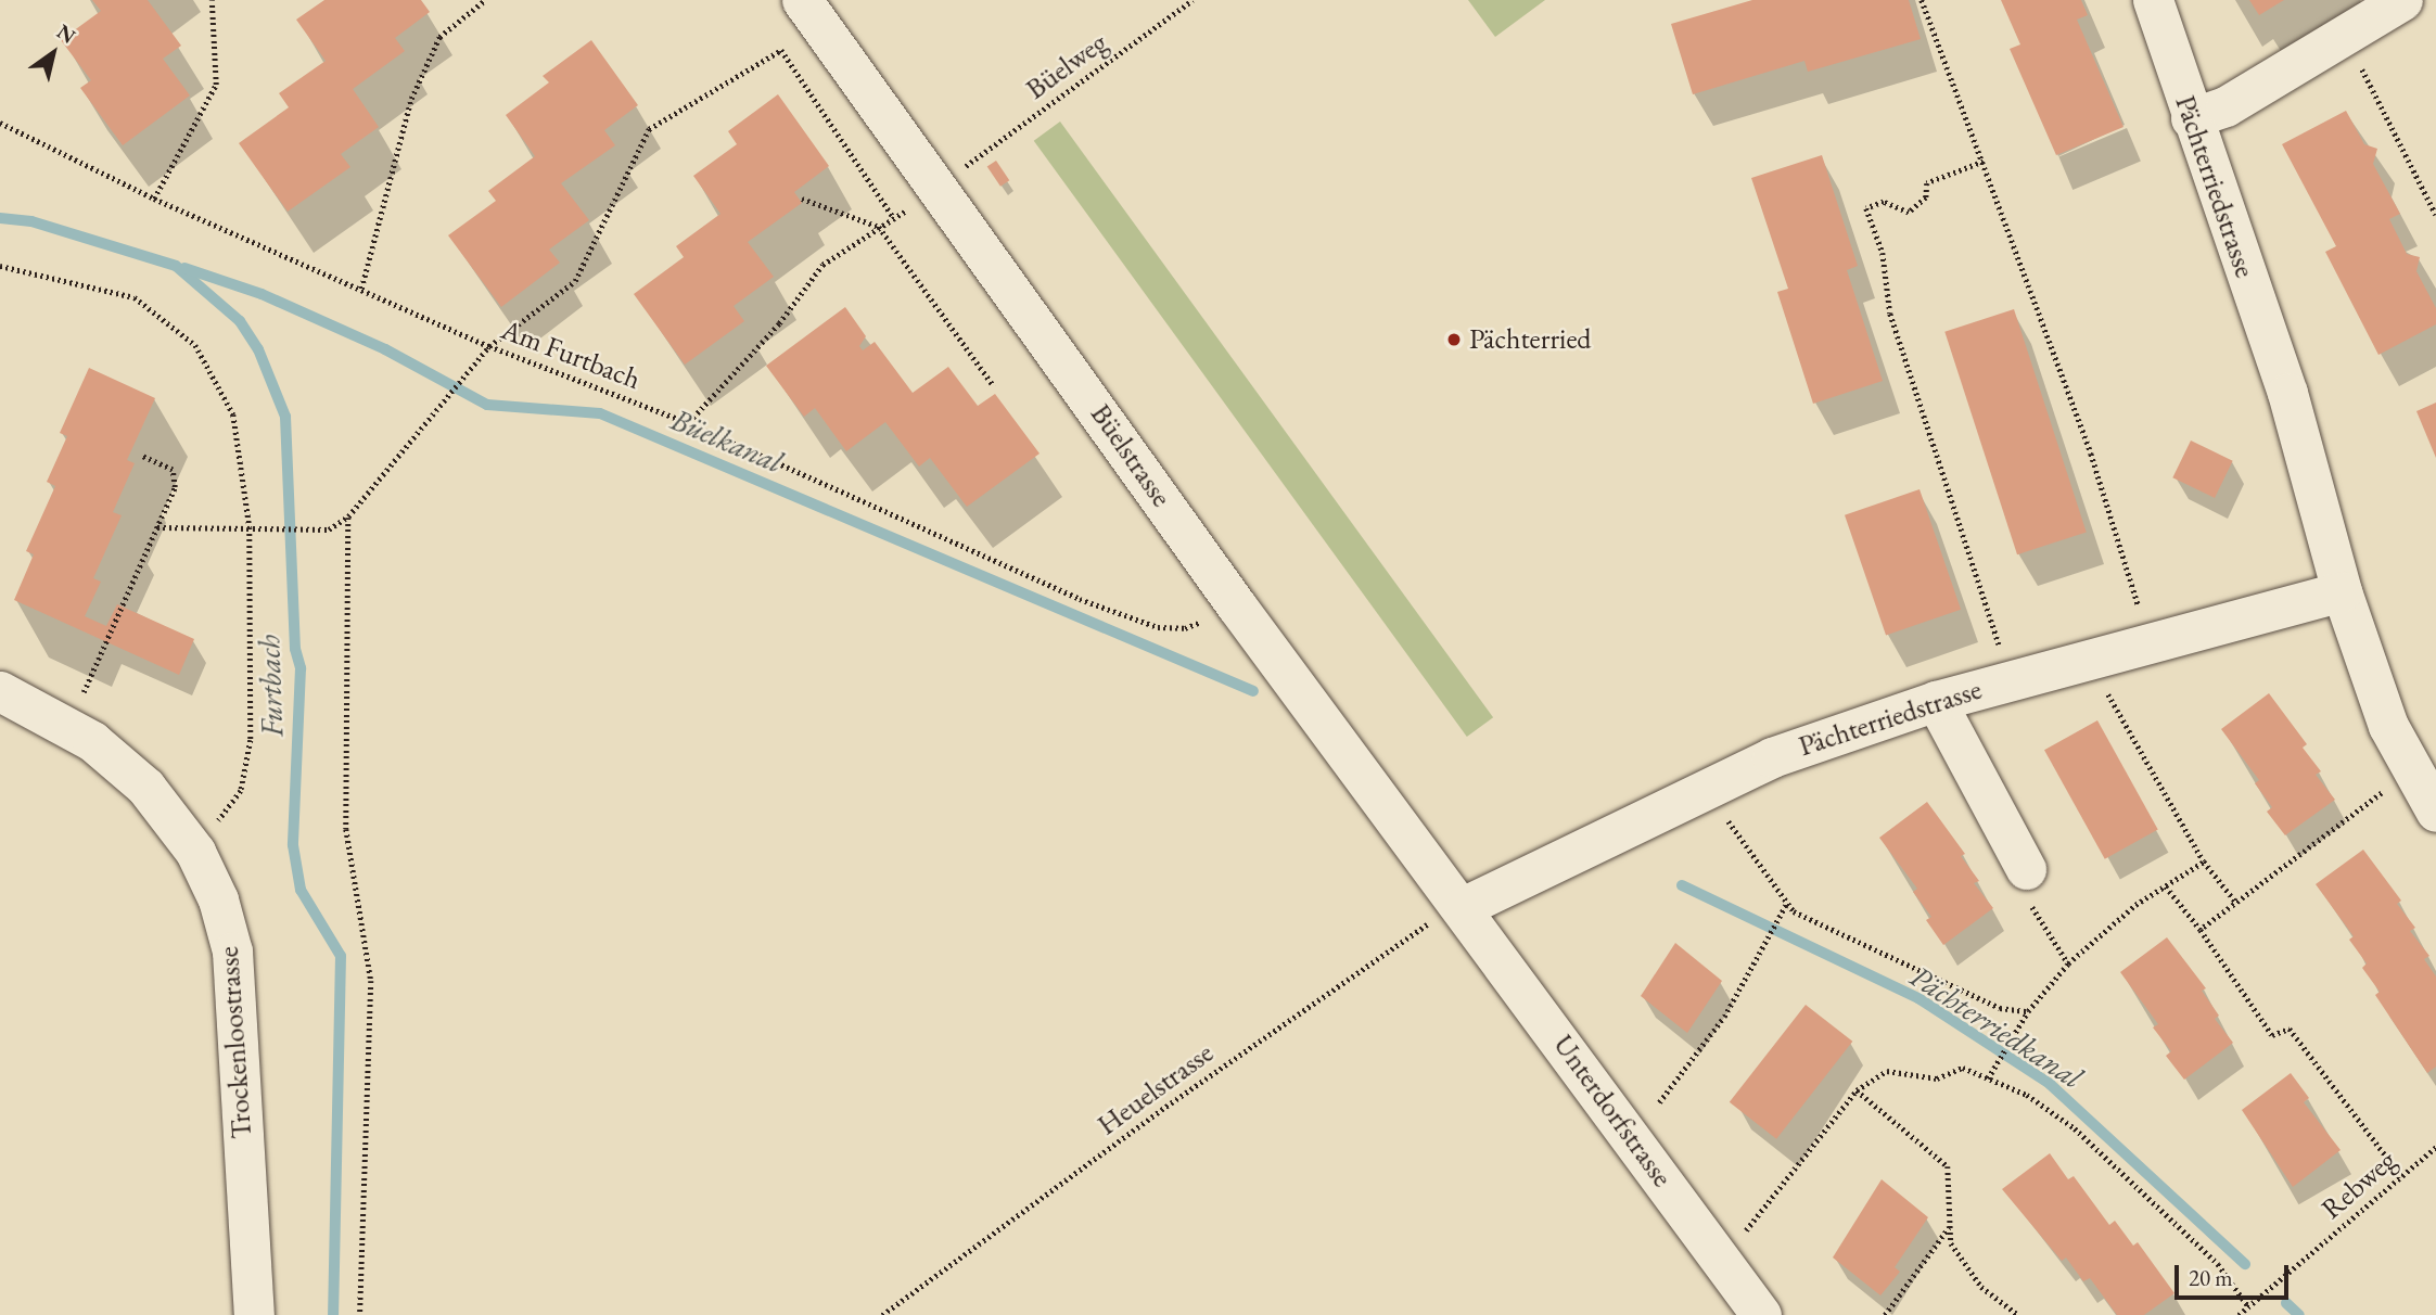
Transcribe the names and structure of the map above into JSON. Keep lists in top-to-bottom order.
{
  "streets": {
    "street": [
      "Pächterriedstrasse",
      "Büelstrasse",
      "Trockenloostrasse",
      "Unterdorfstrasse"
    ],
    "path": [
      "Büelweg",
      "Am Furtbach",
      "Heuelstrasse",
      "Rebweg"
    ]
  },
  "crossings": [
    ["Pächterriedstrasse", "Büelstrasse"],
    ["Pächterriedstrasse", "Heuelstrasse"],
    ["Pächterriedstrasse", "Unterdorfstrasse"],
    ["Büelstrasse", "Heuelstrasse"],
    ["Büelstrasse", "Unterdorfstrasse"],
    ["Heuelstrasse", "Unterdorfstrasse"]
  ],
  "water": ["Büelkanal", "Furtbach", "Pächterriedkanal"],
  "places": ["Pächterried"],
  "scale_bar": "20 m",
  "north": "top right"
}
